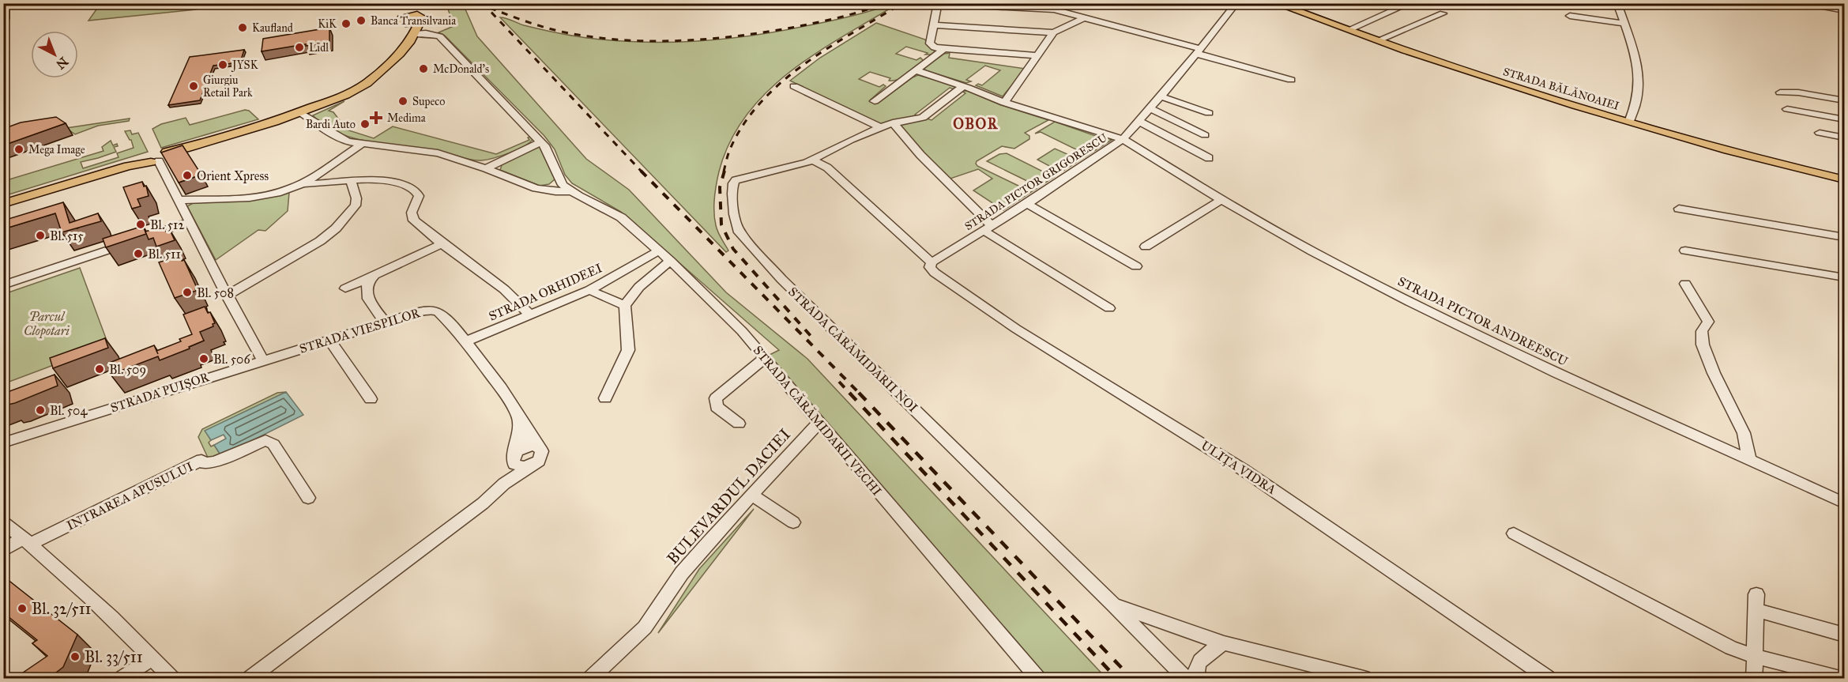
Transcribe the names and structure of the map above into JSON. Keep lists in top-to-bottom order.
{
  "streets": {
    "main road": ["STRADA BĂLĂNOAIEI"],
    "street": [
      "STRADA PICTOR GRIGORESCU",
      "STRADA ORHIDEEI",
      "STRADA PICTOR ANDREESCU",
      "STRADA VIESPILOR",
      "STRADA CĂRĂMIDARII NOI",
      "STRADA PUIȘOR",
      "STRADA CĂRĂMIDARII VECHI",
      "ULIȚA VIDRA",
      "INTRAREA APUSULUI",
      "BULEVARDUL DACIEI"
    ]
  },
  "crossings": [
    ["STRADA PICTOR GRIGORESCU", "STRADA PICTOR ANDREESCU"],
    ["STRADA PICTOR GRIGORESCU", "ULIȚA VIDRA"],
    ["STRADA ORHIDEEI", "STRADA VIESPILOR"],
    ["STRADA ORHIDEEI", "STRADA CĂRĂMIDARII VECHI"],
    ["STRADA PICTOR ANDREESCU", "STRADA CĂRĂMIDARII NOI"],
    ["STRADA VIESPILOR", "STRADA PUIȘOR"],
    ["STRADA CĂRĂMIDARII NOI", "ULIȚA VIDRA"],
    ["STRADA CĂRĂMIDARII VECHI", "BULEVARDUL DACIEI"]
  ],
  "districts": ["OBOR"],
  "parks": ["Parcul Clopotari"],
  "places": {
    "other": [
      "Banca Transilvania",
      "KiK",
      "Kaufland",
      "Lidl",
      "JYSK",
      "McDonald's",
      "Giurgiu Retail Park",
      "Supeco",
      "Bardi Auto",
      "Mega Image",
      "Orient Xpress",
      "Bl. 512",
      "Bl. 515",
      "Bl. 511",
      "Bl. 508",
      "Bl. 506",
      "Bl. 509",
      "Bl. 504",
      "Bl. 32/511",
      "Bl. 33/511"
    ],
    "health": ["Medima"]
  },
  "north": "bottom right"
}
